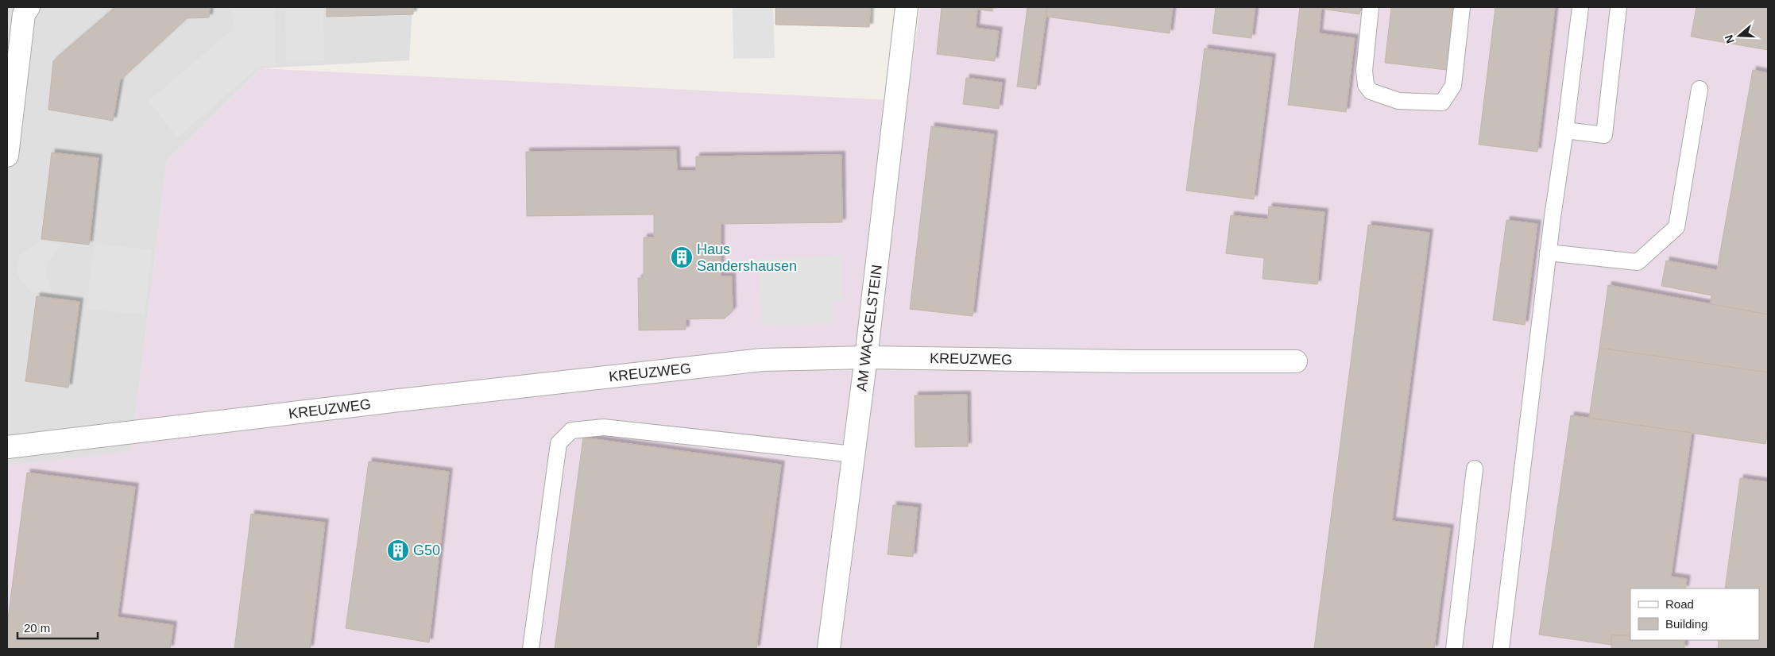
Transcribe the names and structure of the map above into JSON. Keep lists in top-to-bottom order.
{
  "streets": {
    "street": ["AM WACKELSTEIN", "KREUZWEG"]
  },
  "crossings": [
    ["AM WACKELSTEIN", "KREUZWEG"]
  ],
  "places": {
    "building": ["Haus Sandershausen", "G50"]
  },
  "legend": ["Road", "Building"],
  "scale_bar": "20 m",
  "north": "left"
}
